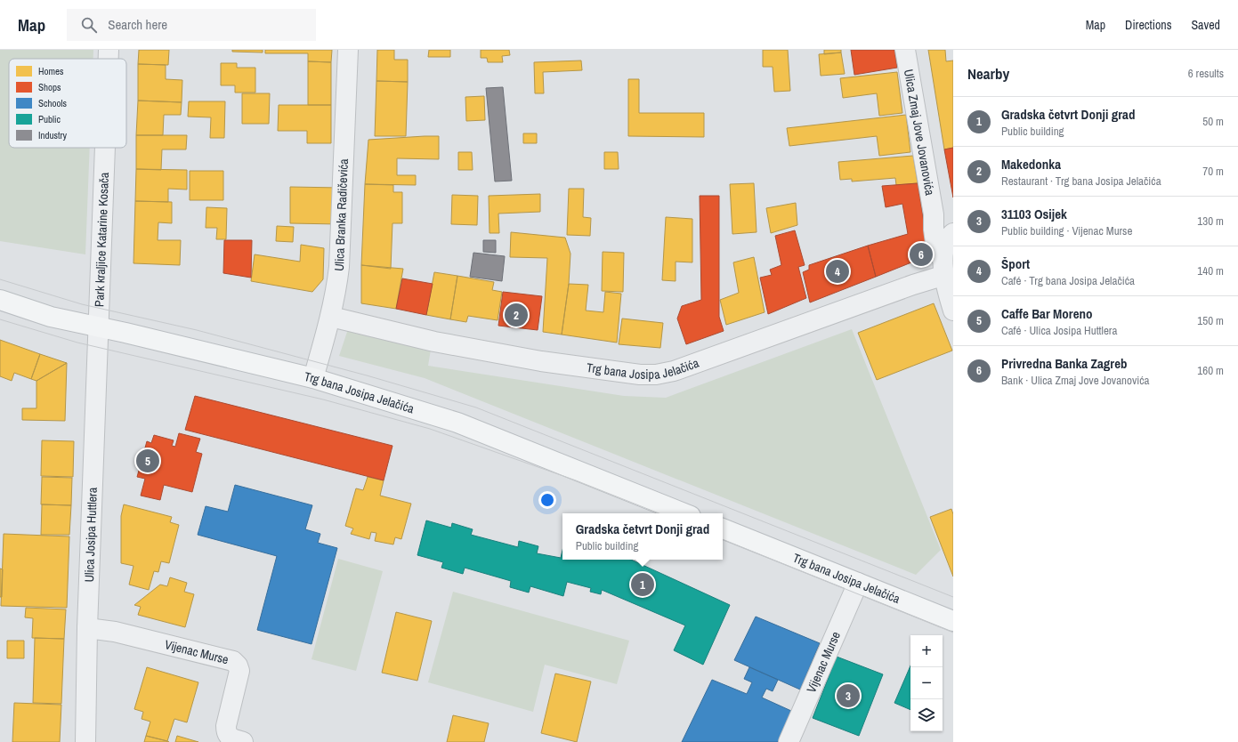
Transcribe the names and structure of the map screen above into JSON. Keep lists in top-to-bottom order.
{
  "streets": {
    "main road": ["Trg bana Josipa Jelačića"],
    "street": [
      "Ulica Zmaj Jove Jovanovića",
      "Ulica Branka Radičevića",
      "Park kraljice Katarine Kosača",
      "Ulica Josipa Huttlera",
      "Vijenac Murse"
    ]
  },
  "crossings": [
    ["Ulica Zmaj Jove Jovanovića", "Trg bana Josipa Jelačića"],
    ["Ulica Branka Radičevića", "Trg bana Josipa Jelačića"],
    ["Park kraljice Katarine Kosača", "Trg bana Josipa Jelačića"],
    ["Park kraljice Katarine Kosača", "Ulica Josipa Huttlera"],
    ["Trg bana Josipa Jelačića", "Ulica Josipa Huttlera"],
    ["Trg bana Josipa Jelačića", "Vijenac Murse"],
    ["Ulica Josipa Huttlera", "Vijenac Murse"]
  ],
  "legend": [
    "Homes",
    "Shops",
    "Schools",
    "Public",
    "Industry"
  ],
  "page": {
    "header": "Map",
    "search": "Search here",
    "nav": ["Map", "Directions", "Saved"],
    "heading": ["Nearby", "6 results"],
    "list": [
      {
        "mark": "1",
        "name": "Gradska četvrt Donji grad",
        "note": "Public building",
        "value": "50 m"
      },
      {
        "mark": "2",
        "name": "Makedonka",
        "note": "Restaurant · Trg bana Josipa Jelačića",
        "value": "70 m"
      },
      {
        "mark": "3",
        "name": "31103 Osijek",
        "note": "Public building · Vijenac Murse",
        "value": "130 m"
      },
      {
        "mark": "4",
        "name": "Šport",
        "note": "Café · Trg bana Josipa Jelačića",
        "value": "140 m"
      },
      {
        "mark": "5",
        "name": "Caffe Bar Moreno",
        "note": "Café · Ulica Josipa Huttlera",
        "value": "150 m"
      },
      {
        "mark": "6",
        "name": "Privredna Banka Zagreb",
        "note": "Bank · Ulica Zmaj Jove Jovanovića",
        "value": "160 m"
      }
    ],
    "pins": [
      "6",
      "4",
      "2",
      "5",
      "1",
      "3"
    ],
    "popup": ["Gradska četvrt Donji grad", "Public building"],
    "map_buttons": ["+", "−"]
  }
}
